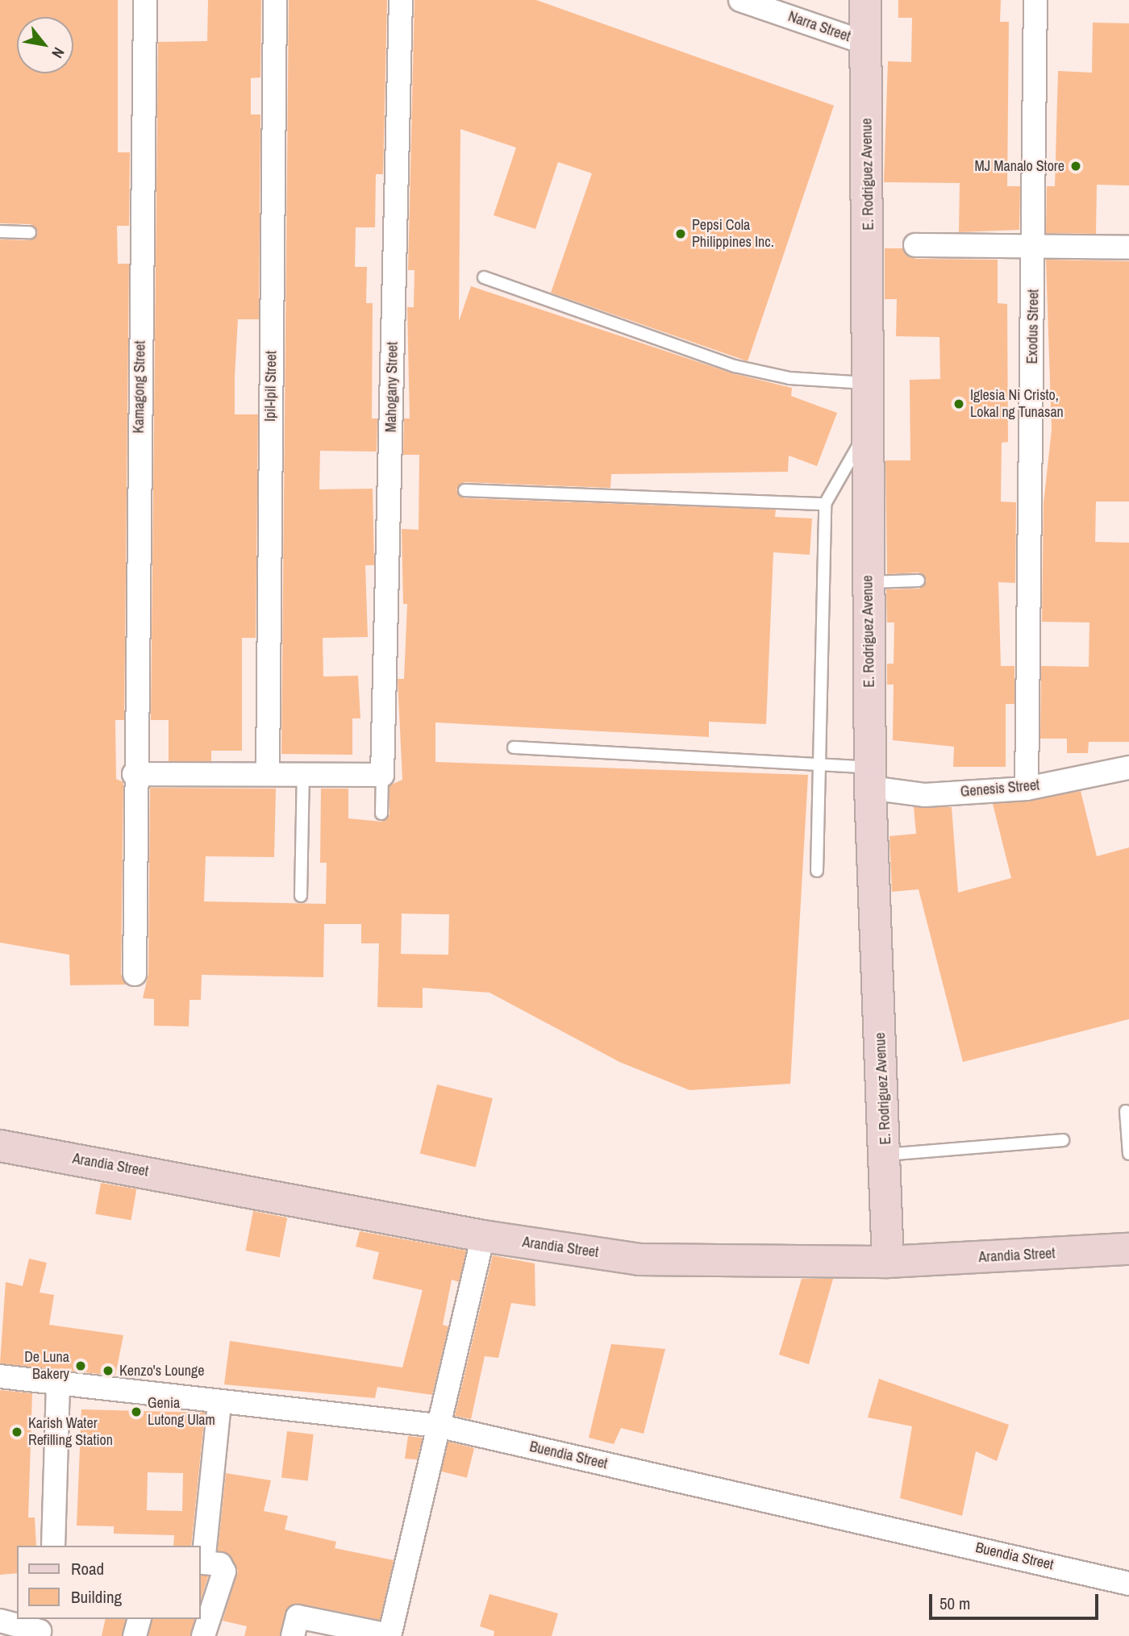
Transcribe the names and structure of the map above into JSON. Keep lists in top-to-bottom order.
{
  "streets": {
    "street": [
      "Narra Street",
      "E. Rodriguez Avenue",
      "Exodus Street",
      "Ipil-Ipil Street",
      "Kamagong Street",
      "Mahogany Street",
      "Genesis Street",
      "Arandia Street",
      "Buendia Street"
    ]
  },
  "crossings": [
    ["Narra Street", "E. Rodriguez Avenue"],
    ["E. Rodriguez Avenue", "Genesis Street"],
    ["E. Rodriguez Avenue", "Arandia Street"],
    ["Exodus Street", "Genesis Street"]
  ],
  "places": [
    "MJ Manalo Store",
    "Pepsi Cola Philippines Inc.",
    "Iglesia Ni Cristo, Lokal ng Tunasan",
    "De Luna Bakery",
    "Kenzo's Lounge",
    "Genia Lutong Ulam",
    "Karish Water Refilling Station"
  ],
  "legend": ["Road", "Building"],
  "scale_bar": "50 m",
  "north": "bottom right"
}
